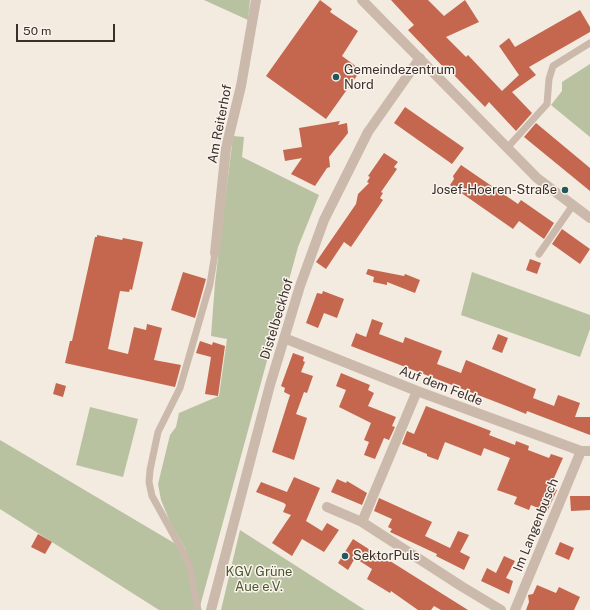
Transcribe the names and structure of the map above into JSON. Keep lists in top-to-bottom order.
{
  "streets": {
    "street": [
      "Am Reiterhof",
      "Distelbeckhof",
      "Auf dem Felde",
      "Im Langenbusch"
    ]
  },
  "crossings": [
    ["Distelbeckhof", "Auf dem Felde"],
    ["Auf dem Felde", "Im Langenbusch"]
  ],
  "parks": ["KGV Grüne Aue e.V."],
  "places": ["Gemeindezentrum Nord", "Josef-Hoeren-Straße", "SektorPuls"],
  "scale_bar": "50 m"
}
